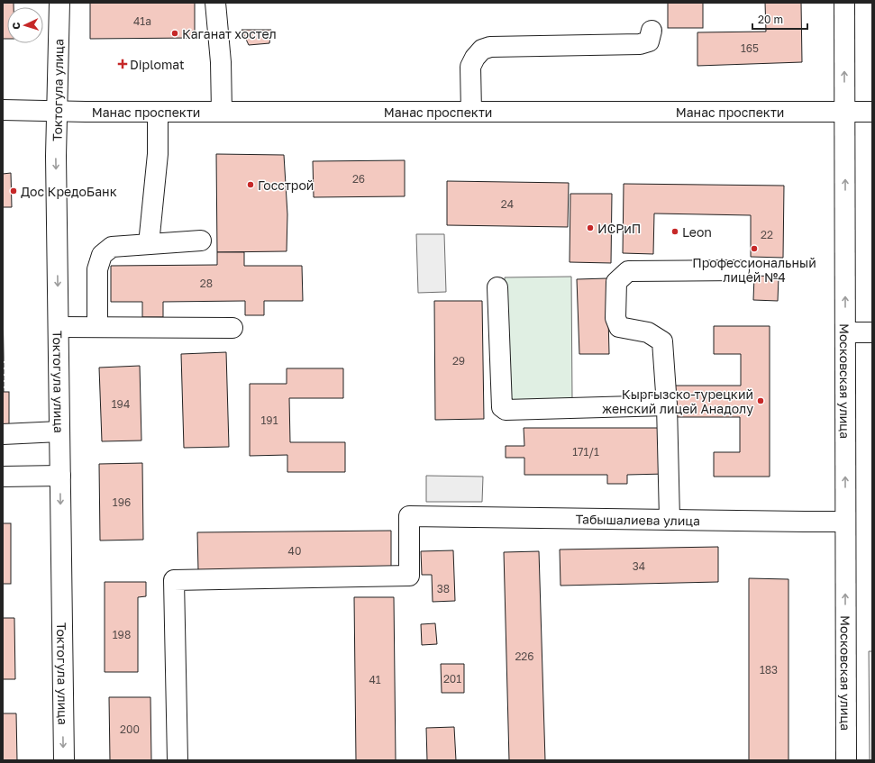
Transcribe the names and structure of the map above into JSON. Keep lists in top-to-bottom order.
{
  "streets": {
    "main road": [
      "Токтогула улица",
      "Манас проспекти",
      "Московская улица",
      "Табышалиева улица"
    ]
  },
  "crossings": [
    ["Токтогула улица", "Манас проспекти"],
    ["Манас проспекти", "Московская улица"],
    ["Московская улица", "Табышалиева улица"]
  ],
  "one_way": ["Токтогула улица", "Московская улица"],
  "places": {
    "other": [
      "Каганат хостел",
      "Госстрой",
      "Дос КредоБанк",
      "ИСРиП",
      "Leon",
      "Профессиональный лицей №4",
      "Кыргызско-турецкий женский лицей Анадолу"
    ],
    "health": ["Diplomat"]
  },
  "house_numbers": [
    "41а",
    "165",
    "26",
    "24",
    "22",
    "28",
    "29",
    "194",
    "191",
    "171/1",
    "196",
    "40",
    "34",
    "38",
    "198",
    "226",
    "183",
    "201",
    "41",
    "200"
  ],
  "scale_bar": "20 m",
  "north": "left"
}
